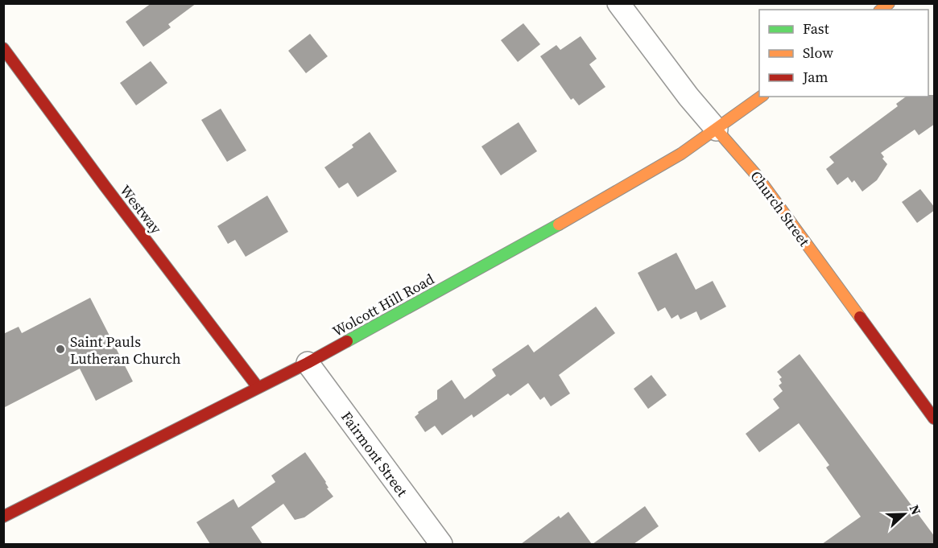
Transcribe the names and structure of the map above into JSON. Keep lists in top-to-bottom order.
{
  "streets": {
    "street": [
      "Church Street",
      "Westway",
      "Wolcott Hill Road",
      "Fairmont Street"
    ]
  },
  "crossings": [
    ["Church Street", "Wolcott Hill Road"],
    ["Westway", "Wolcott Hill Road"],
    ["Wolcott Hill Road", "Fairmont Street"]
  ],
  "places": ["Saint Pauls Lutheran Church"],
  "legend": ["Fast", "Slow", "Jam"],
  "north": "right"
}
